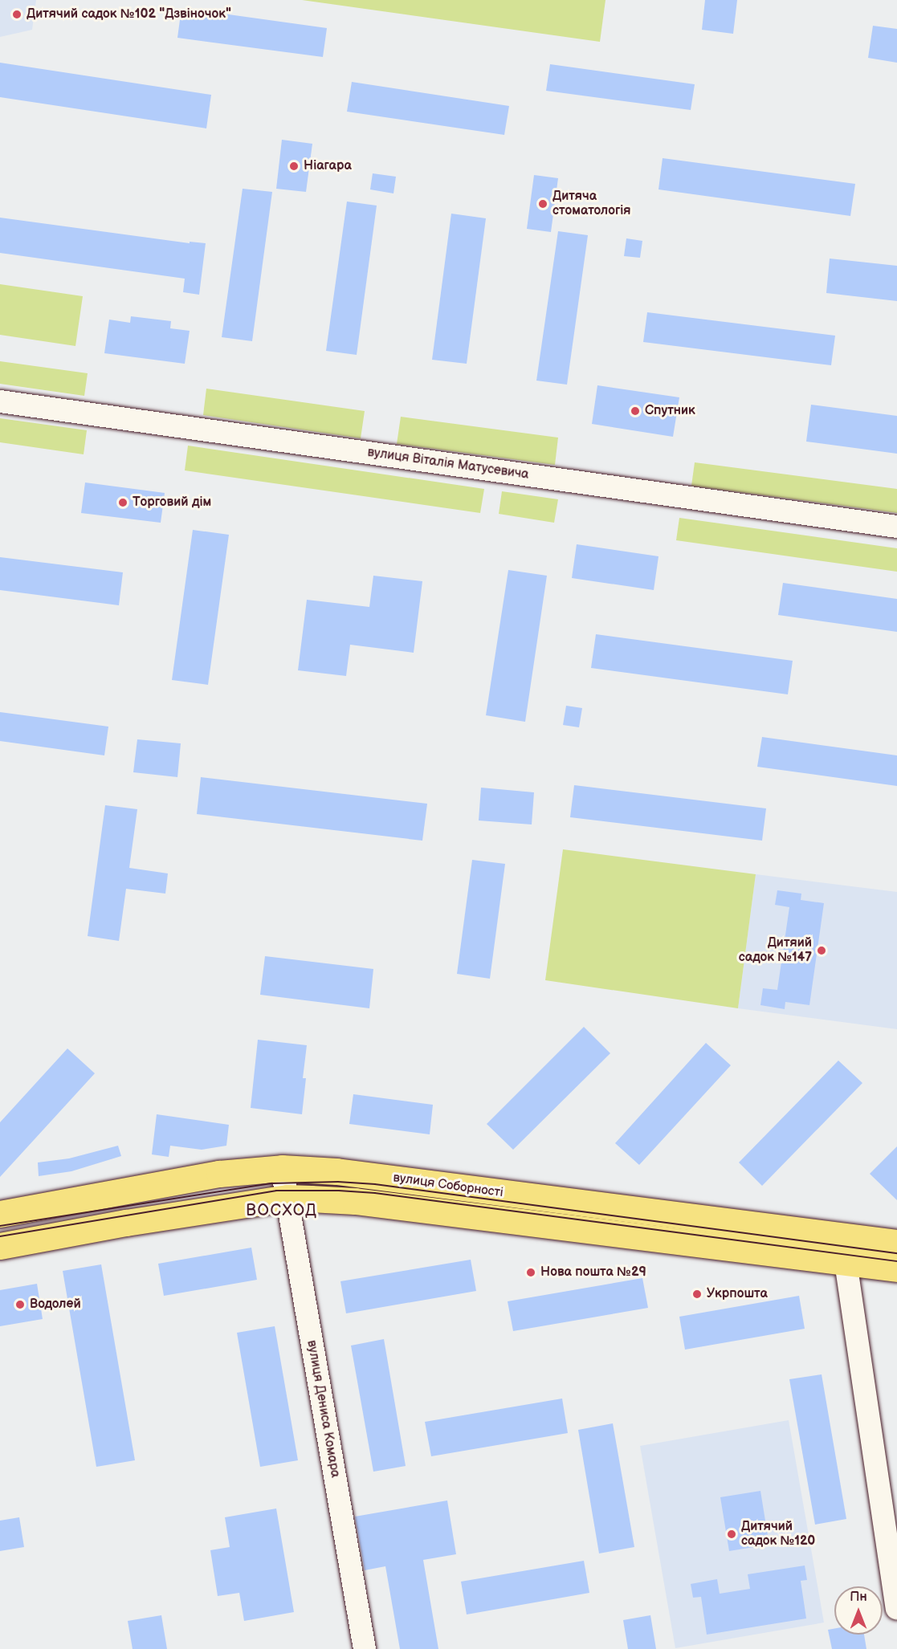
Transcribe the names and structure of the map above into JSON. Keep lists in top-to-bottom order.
{
  "streets": {
    "main road": ["вулиця Соборності"],
    "street": ["вулиця Віталія Матусевича", "вулиця Дениса Комара"]
  },
  "crossings": [
    ["вулиця Соборності", "вулиця Дениса Комара"]
  ],
  "districts": ["ВОСХОД"],
  "places": [
    "Дитячий садок №102 \"Дзвіночок\"",
    "Ніагара",
    "Дитяча стоматологія",
    "Спутник",
    "Торговий дім",
    "Дитяий садок №147",
    "Нова пошта №29",
    "Укрпошта",
    "Водолей",
    "Дитячий садок №120"
  ],
  "north": "top"
}
